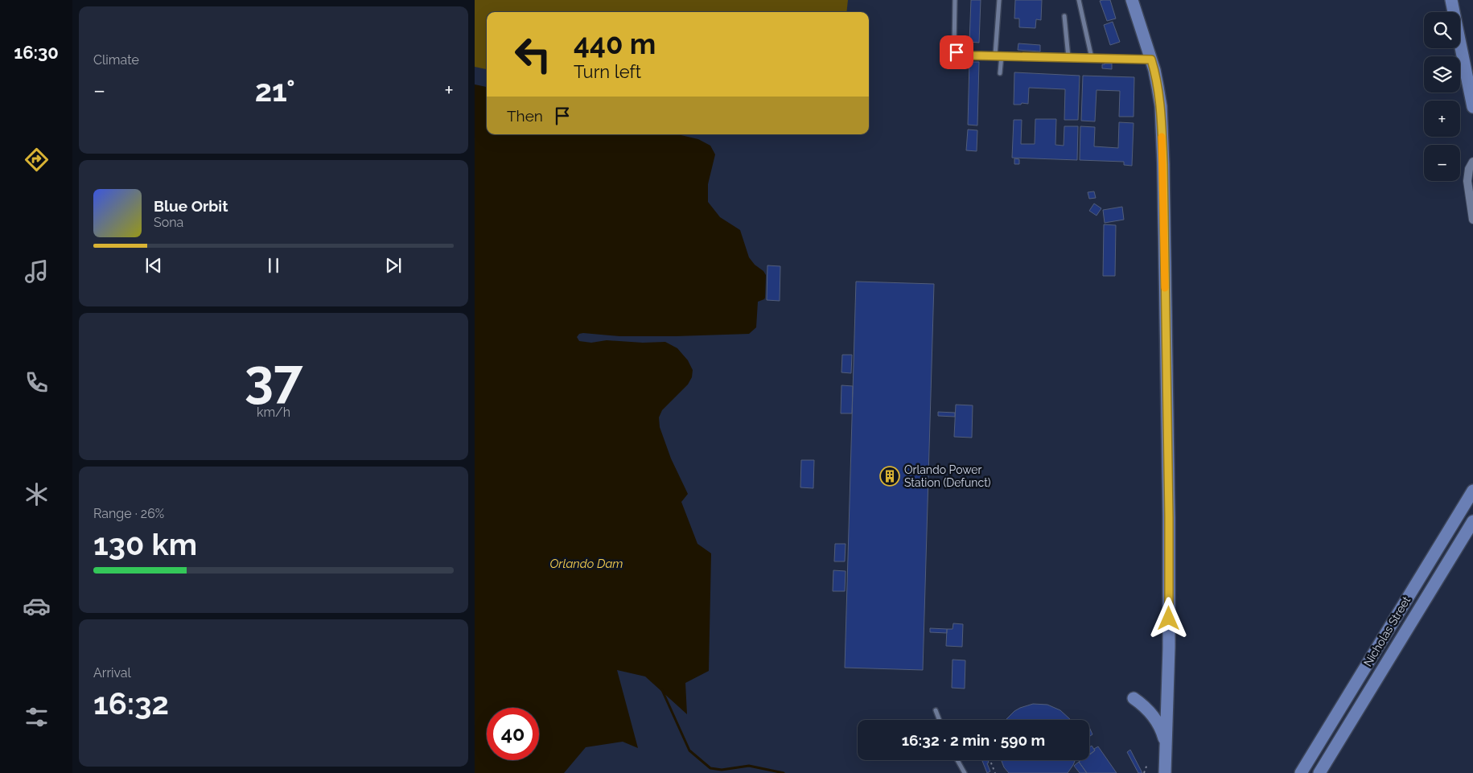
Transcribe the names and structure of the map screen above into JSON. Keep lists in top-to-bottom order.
{
  "streets": {
    "street": ["Nicholas Street"]
  },
  "water": ["Orlando Dam"],
  "places": {
    "building": ["Orlando Power Station (Defunct)"]
  },
  "page": {
    "tabs": "16:30",
    "tile": [
      "Climate",
      ["37", "km/h"],
      ["Range · 26%", "130 km"],
      ["Arrival", "16:32"]
    ],
    "map_buttons": ["+", "−"],
    "turn": ["440 m", "Turn left"],
    "heat": ["−", "21°", "+"],
    "then": "Then",
    "song": ["Blue Orbit", "Sona"],
    "limit": "40",
    "trip": "16:32 · 2 min · 590 m"
  }
}
